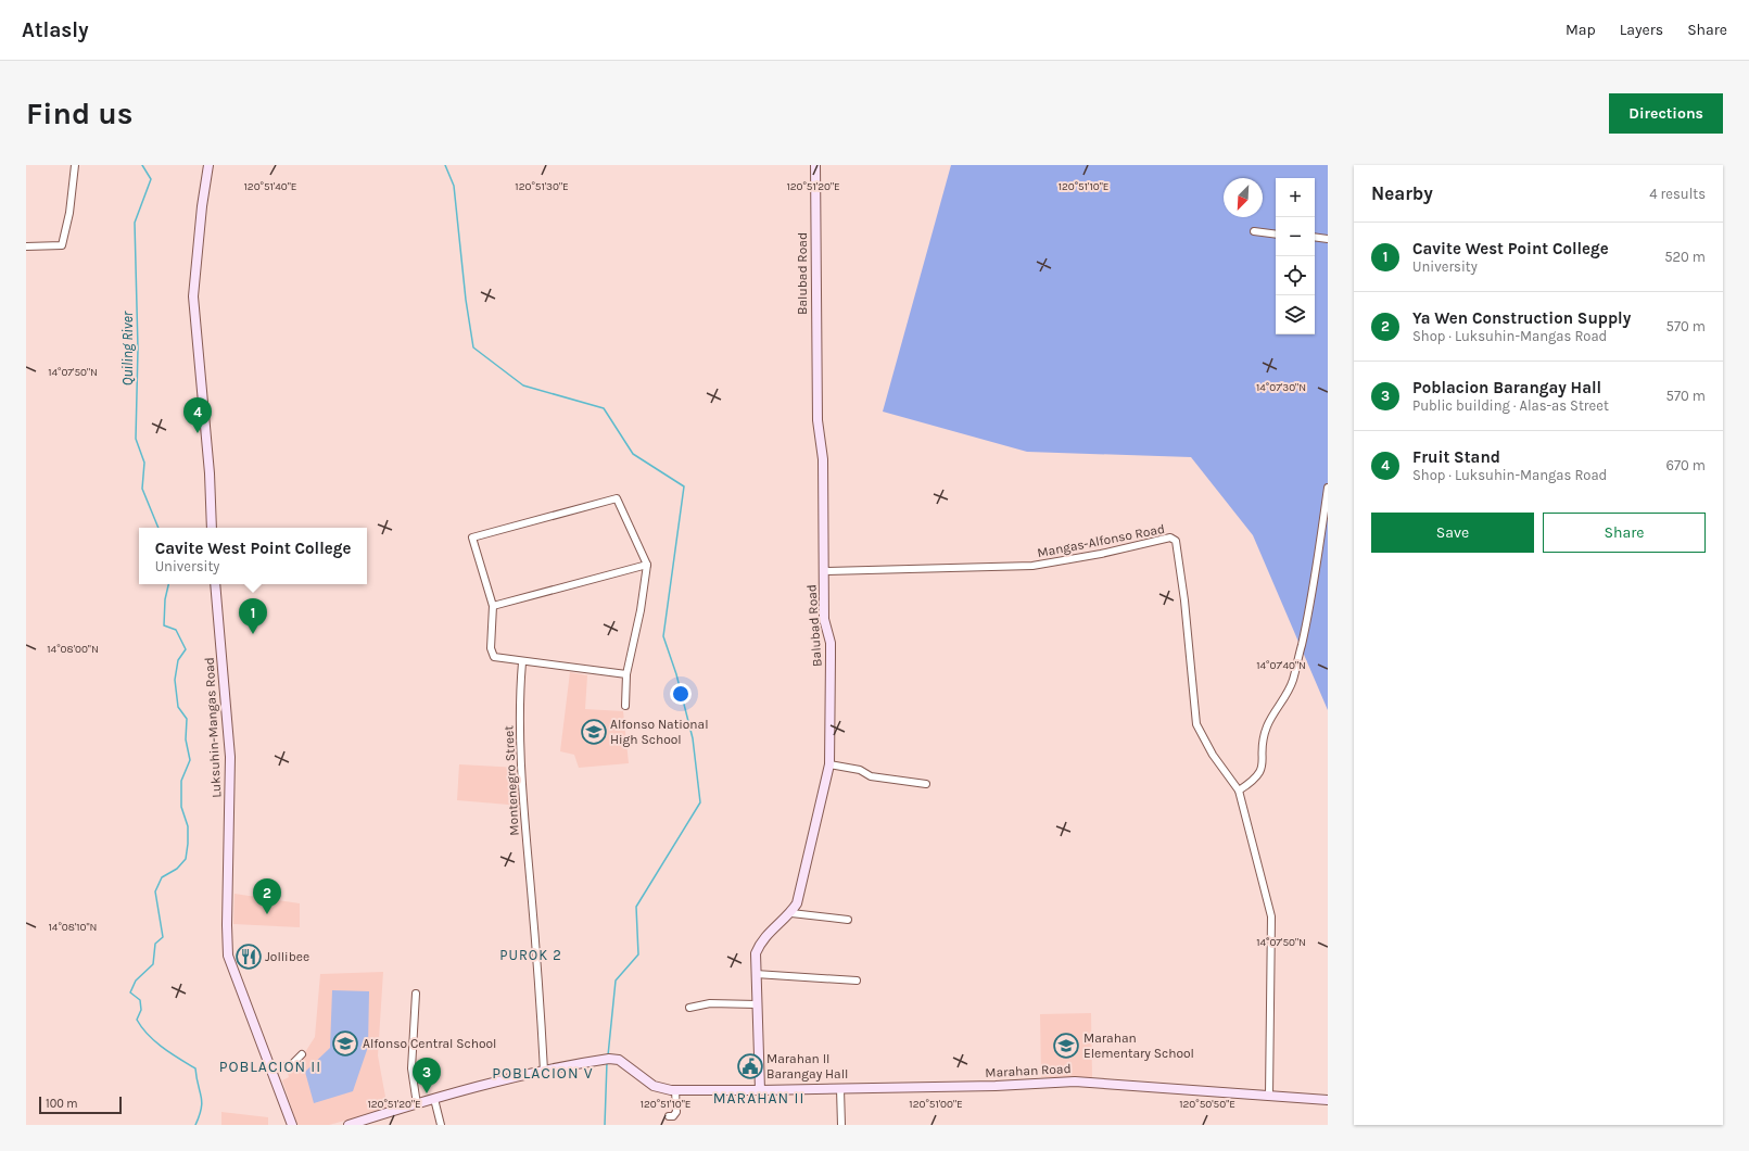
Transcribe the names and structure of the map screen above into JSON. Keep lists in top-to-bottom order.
{
  "streets": {
    "main road": ["Balubad Road", "Luksuhin-Mangas Road", "Marahan Road"],
    "street": ["Mangas-Alfonso Road", "Montenegro Street"]
  },
  "crossings": [
    ["Balubad Road", "Mangas-Alfonso Road"],
    ["Balubad Road", "Marahan Road"],
    ["Mangas-Alfonso Road", "Marahan Road"],
    ["Montenegro Street", "Marahan Road"]
  ],
  "districts": [
    "PUROK 2",
    "POBLACION II",
    "POBLACION V",
    "MARAHAN II"
  ],
  "water": ["Quiling River"],
  "places": {
    "school or university": ["Alfonso National High School", "Alfonso Central School", "Marahan Elementary School"],
    "restaurant": ["Jollibee"],
    "public building": ["Marahan II Barangay Hall"]
  },
  "scale_bar": "100 m",
  "north": "bottom left",
  "page": {
    "header": "Atlasly",
    "nav": ["Map", "Layers", "Share"],
    "buttons": [
      "Directions",
      ["Save", "Share"]
    ],
    "title": "Find us",
    "heading": ["Nearby", "4 results"],
    "map_buttons": ["+", "−"],
    "list": [
      {
        "mark": "1",
        "name": "Cavite West Point College",
        "note": "University",
        "value": "520 m"
      },
      {
        "mark": "2",
        "name": "Ya Wen Construction Supply",
        "note": "Shop · Luksuhin-Mangas Road",
        "value": "570 m"
      },
      {
        "mark": "3",
        "name": "Poblacion Barangay Hall",
        "note": "Public building · Alas-as Street",
        "value": "570 m"
      },
      {
        "mark": "4",
        "name": "Fruit Stand",
        "note": "Shop · Luksuhin-Mangas Road",
        "value": "670 m"
      }
    ],
    "pins": [
      "4",
      "1",
      "2",
      "3"
    ],
    "popup": ["Cavite West Point College", "University"],
    "scale": "100 m"
  },
  "coordinates": [
    "120°51'40\"E",
    "120°51'20\"E",
    "120°51'30\"E",
    "120°51'10\"E",
    "14°07'50\"N",
    "14°07'30\"N",
    "14°08'00\"N",
    "14°07'40\"N",
    "14°08'10\"N",
    "120°51'00\"E",
    "120°50'50\"E"
  ]
}
